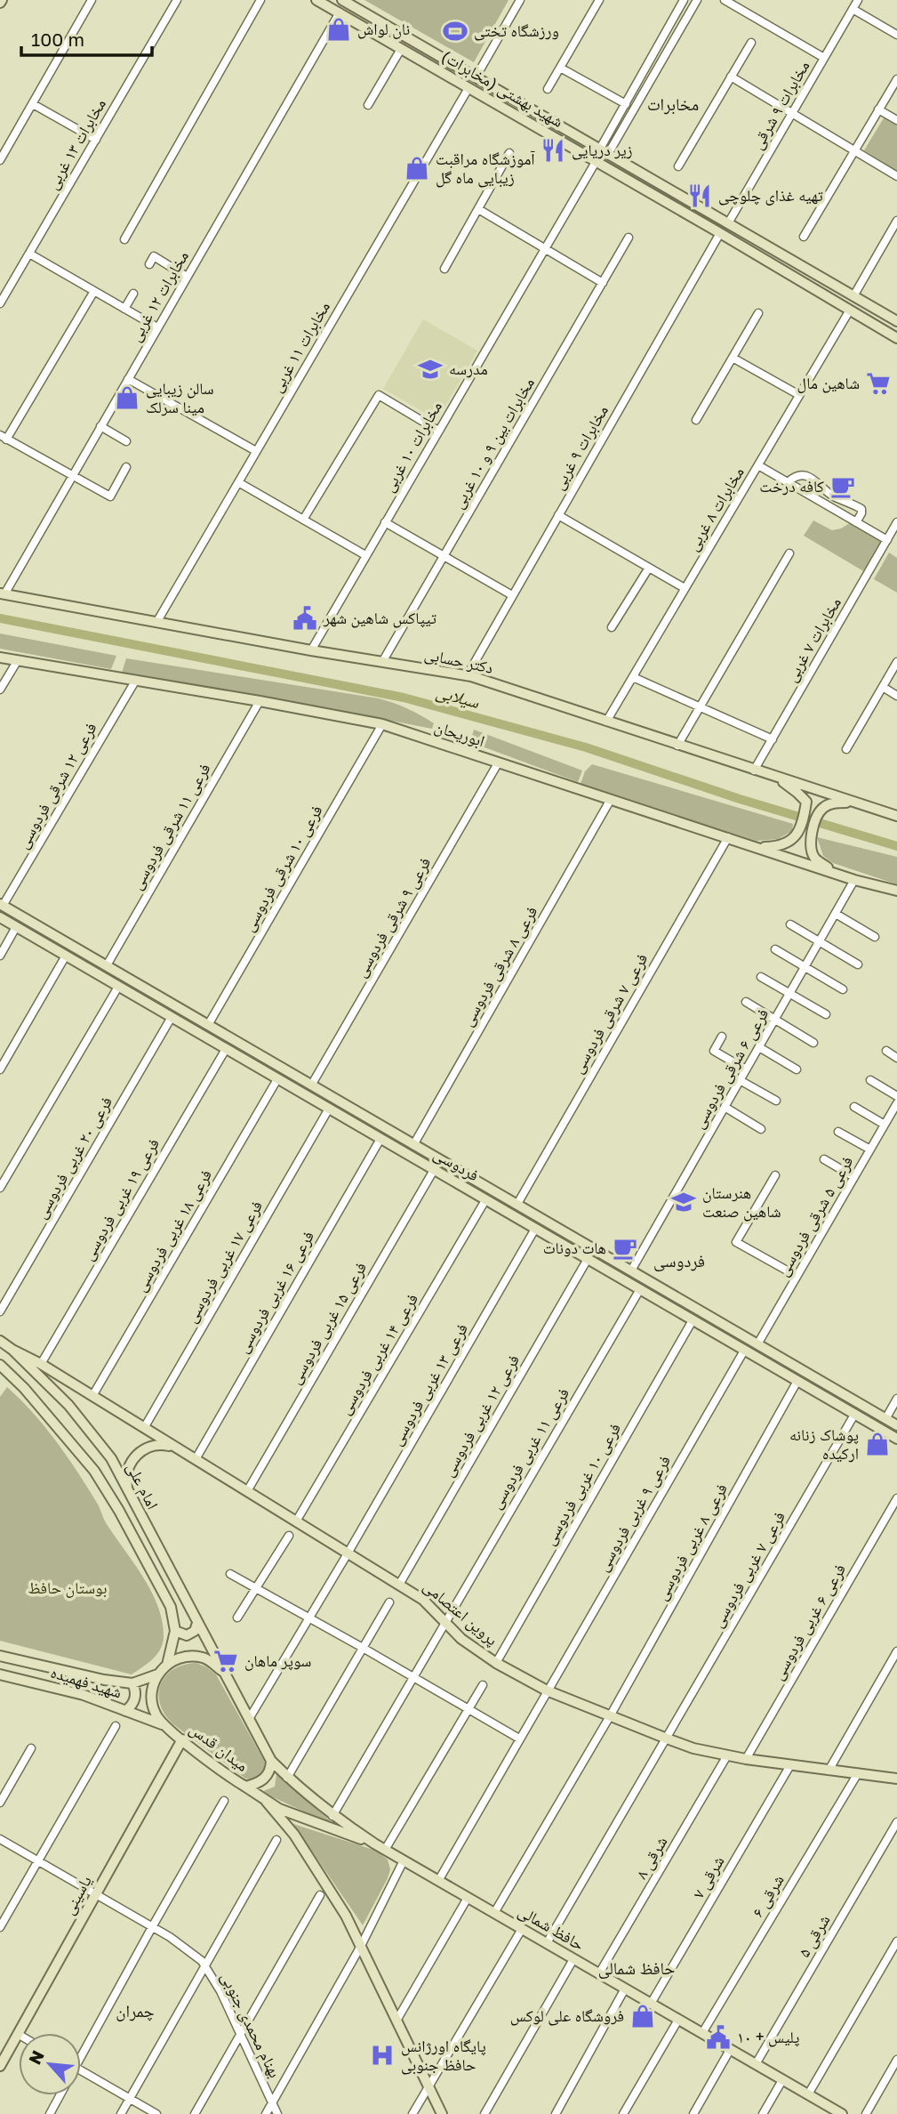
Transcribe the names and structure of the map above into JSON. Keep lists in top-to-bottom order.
{
  "streets": {
    "main road": [
      "شهید بهشتی (مخابرات)",
      "دکتر حسابی",
      "ابوریحان",
      "فردوسی",
      "امام علی",
      "پروین اعتصامی",
      "شهید فهمیده",
      "میدان قدس",
      "یاسینی",
      "حافظ شمالی"
    ],
    "street": [
      "مخابرات ۹ شرقی",
      "مخابرات ۱۳ غربی",
      "مخابرات ۱۲ غربی",
      "مخابرات ۱۱ غربی",
      "مخابرات بین ۹ و ۱۰ غربی",
      "مخابرات ۱۰ غربی",
      "مخابرات ۹ غربی",
      "مخابرات ۸ غربی",
      "مخابرات ۷ غربی",
      "فرعی ۱۲ شرقی فردوسی",
      "فرعی ۱۱ شرقی فردوسی",
      "فرعی ۱۰ شرقی فردوسی",
      "فرعی ۹ شرقی فردوسی",
      "فرعی ۸ شرقی فردوسی",
      "فرعی ۷ شرقی فردوسی",
      "فرعی ۶ شرقی فردوسی",
      "فرعی ۲۰ غربی فردوسی",
      "فرعی ۱۹ غربی فردوسی",
      "فرعی ۵ شرقی فردوسی",
      "فرعی ۱۸ غربی فردوسی",
      "فرعی ۱۷ غربی فردوسی",
      "فرعی ۱۶ غربی فردوسی",
      "فرعی ۱۵ غربی فردوسی",
      "فرعی ۱۴ غربی فردوسی",
      "فرعی ۱۳ غربی فردوسی",
      "فرعی ۱۲ غربی فردوسی",
      "فرعی ۱۱ غربی فردوسی",
      "فرعی ۱۰ غربی فردوسی",
      "فرعی ۹ غربی فردوسی",
      "فرعی ۸ غربی فردوسی",
      "فرعی ۷ غربی فردوسی",
      "فرعی ۶ غربی فردوسی",
      "۸ شرقی",
      "۷ شرقی",
      "۶ شرقی",
      "۵ شرقی",
      "بهنام محمدی جنوبی"
    ]
  },
  "crossings": [
    ["شهید بهشتی (مخابرات)", "مخابرات ۹ شرقی"],
    ["شهید بهشتی (مخابرات)", "مخابرات ۱۲ غربی"],
    ["شهید بهشتی (مخابرات)", "مخابرات ۱۱ غربی"],
    ["شهید بهشتی (مخابرات)", "مخابرات ۱۰ غربی"],
    ["شهید بهشتی (مخابرات)", "مخابرات ۹ غربی"],
    ["شهید بهشتی (مخابرات)", "مخابرات ۸ غربی"],
    ["مخابرات ۱۲ غربی", "دکتر حسابی"],
    ["مخابرات ۱۱ غربی", "دکتر حسابی"],
    ["مخابرات بین ۹ و ۱۰ غربی", "دکتر حسابی"],
    ["مخابرات ۱۰ غربی", "دکتر حسابی"],
    ["مخابرات ۹ غربی", "دکتر حسابی"],
    ["مخابرات ۸ غربی", "دکتر حسابی"],
    ["مخابرات ۷ غربی", "دکتر حسابی"],
    ["ابوریحان", "فرعی ۱۲ شرقی فردوسی"],
    ["ابوریحان", "فرعی ۱۱ شرقی فردوسی"],
    ["ابوریحان", "فرعی ۱۰ شرقی فردوسی"],
    ["ابوریحان", "فرعی ۹ شرقی فردوسی"],
    ["ابوریحان", "فرعی ۸ شرقی فردوسی"],
    ["ابوریحان", "فرعی ۷ شرقی فردوسی"],
    ["ابوریحان", "فرعی ۶ شرقی فردوسی"],
    ["فرعی ۱۲ شرقی فردوسی", "فردوسی"],
    ["فرعی ۱۱ شرقی فردوسی", "فردوسی"],
    ["فرعی ۱۰ شرقی فردوسی", "فردوسی"],
    ["فرعی ۹ شرقی فردوسی", "فردوسی"],
    ["فرعی ۸ شرقی فردوسی", "فردوسی"],
    ["فرعی ۷ شرقی فردوسی", "فردوسی"],
    ["فرعی ۶ شرقی فردوسی", "فردوسی"],
    ["فرعی ۲۰ غربی فردوسی", "فردوسی"],
    ["فردوسی", "فرعی ۱۹ غربی فردوسی"],
    ["فردوسی", "فرعی ۵ شرقی فردوسی"],
    ["فردوسی", "فرعی ۱۸ غربی فردوسی"],
    ["فردوسی", "فرعی ۱۷ غربی فردوسی"],
    ["فردوسی", "فرعی ۱۶ غربی فردوسی"],
    ["فردوسی", "فرعی ۱۵ غربی فردوسی"],
    ["فردوسی", "فرعی ۱۴ غربی فردوسی"],
    ["فردوسی", "فرعی ۱۳ غربی فردوسی"],
    ["فردوسی", "فرعی ۱۲ غربی فردوسی"],
    ["فردوسی", "فرعی ۱۱ غربی فردوسی"],
    ["فردوسی", "فرعی ۱۰ غربی فردوسی"],
    ["فردوسی", "فرعی ۹ غربی فردوسی"],
    ["فردوسی", "فرعی ۸ غربی فردوسی"],
    ["فردوسی", "فرعی ۷ غربی فردوسی"],
    ["فرعی ۱۹ غربی فردوسی", "پروین اعتصامی"],
    ["فرعی ۱۸ غربی فردوسی", "پروین اعتصامی"],
    ["فرعی ۱۷ غربی فردوسی", "پروین اعتصامی"],
    ["فرعی ۱۶ غربی فردوسی", "پروین اعتصامی"],
    ["فرعی ۱۵ غربی فردوسی", "پروین اعتصامی"],
    ["فرعی ۱۴ غربی فردوسی", "پروین اعتصامی"],
    ["فرعی ۱۳ غربی فردوسی", "پروین اعتصامی"],
    ["فرعی ۱۳ غربی فردوسی", "میدان قدس"],
    ["فرعی ۱۲ غربی فردوسی", "پروین اعتصامی"],
    ["فرعی ۱۱ غربی فردوسی", "پروین اعتصامی"],
    ["فرعی ۱۱ غربی فردوسی", "حافظ شمالی"],
    ["فرعی ۱۰ غربی فردوسی", "پروین اعتصامی"],
    ["امام علی", "پروین اعتصامی"],
    ["امام علی", "میدان قدس"],
    ["فرعی ۹ غربی فردوسی", "پروین اعتصامی"],
    ["فرعی ۹ غربی فردوسی", "حافظ شمالی"],
    ["فرعی ۸ غربی فردوسی", "پروین اعتصامی"],
    ["فرعی ۸ غربی فردوسی", "حافظ شمالی"],
    ["فرعی ۷ غربی فردوسی", "پروین اعتصامی"],
    ["فرعی ۷ غربی فردوسی", "حافظ شمالی"],
    ["پروین اعتصامی", "فرعی ۶ غربی فردوسی"],
    ["پروین اعتصامی", "۸ شرقی"],
    ["پروین اعتصامی", "۷ شرقی"],
    ["پروین اعتصامی", "۶ شرقی"],
    ["شهید فهمیده", "میدان قدس"],
    ["میدان قدس", "یاسینی"],
    ["میدان قدس", "حافظ شمالی"],
    ["۸ شرقی", "حافظ شمالی"],
    ["۷ شرقی", "حافظ شمالی"],
    ["یاسینی", "بهنام محمدی جنوبی"],
    ["۶ شرقی", "حافظ شمالی"],
    ["حافظ شمالی", "۵ شرقی"]
  ],
  "districts": [
    "مخابرات",
    "فردوسی",
    "حافظ شمالی",
    "چمران"
  ],
  "water": ["سیلابی"],
  "parks": ["بوستان حافظ"],
  "places": {
    "shop": [
      "نان لواش",
      "آموزشگاه مراقبت زیبایی ماه گل",
      "سالن زیبایی مینا سرلک",
      "پوشاک زنانه ارکیده",
      "فروشگاه علی لوکس"
    ],
    "sports": ["ورزشگاه تختی"],
    "restaurant": ["زیر دریایی", "تهیه غذای چلوچی"],
    "school or university": ["مدرسه", "هنرستان شاهین صنعت"],
    "supermarket": ["شاهین مال", "سوپر ماهان"],
    "cafe": ["کافه درخت", "هات دونات"],
    "public building": ["تیپاکس شاهین شهر", "پلیس + ۱۰"],
    "hospital": ["پایگاه اورژانس حافظ جنوبی"]
  },
  "scale_bar": "100 m",
  "north": "top left"
}
